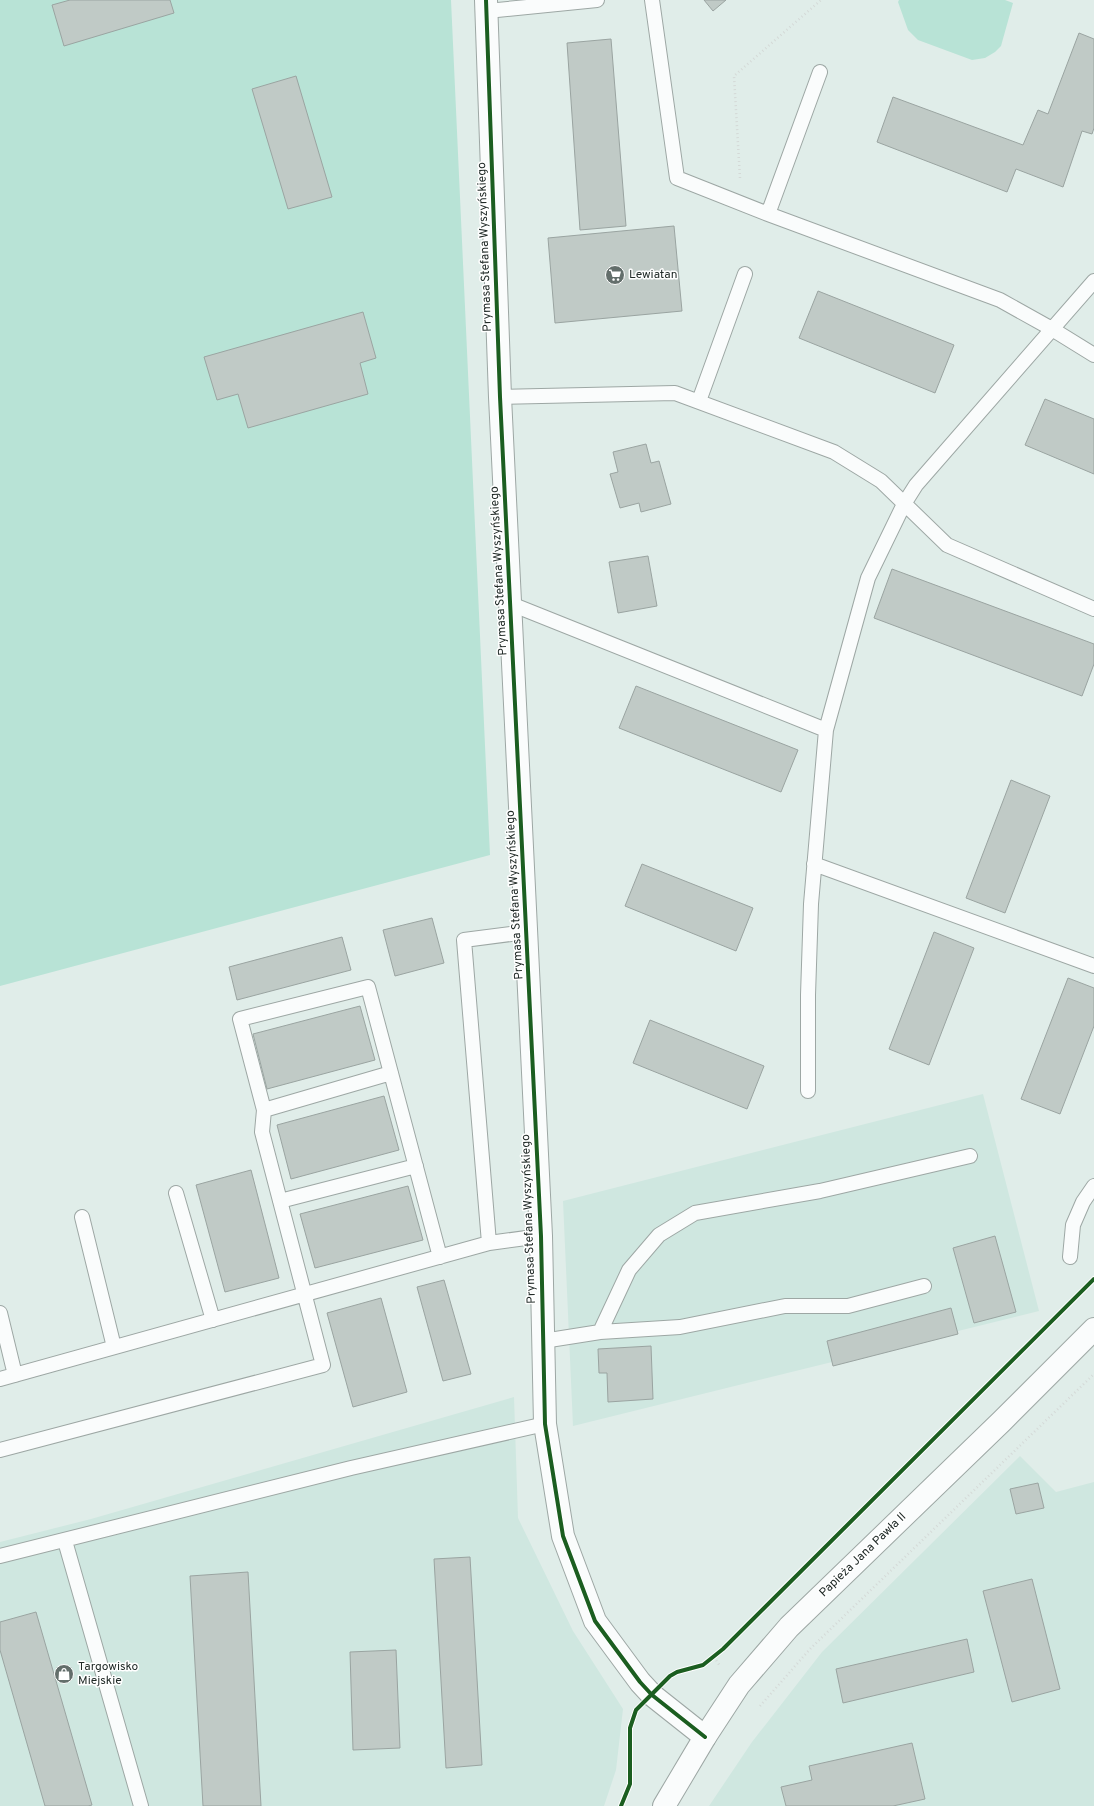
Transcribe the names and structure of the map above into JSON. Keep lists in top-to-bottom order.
{
  "streets": {
    "street": ["Prymasa Stefana Wyszyńskiego", "Papieża Jana Pawła II"]
  },
  "crossings": [
    ["Prymasa Stefana Wyszyńskiego", "Papieża Jana Pawła II"]
  ],
  "places": {
    "supermarket": ["Lewiatan"],
    "shop": ["Targowisko Miejskie"]
  }
}
